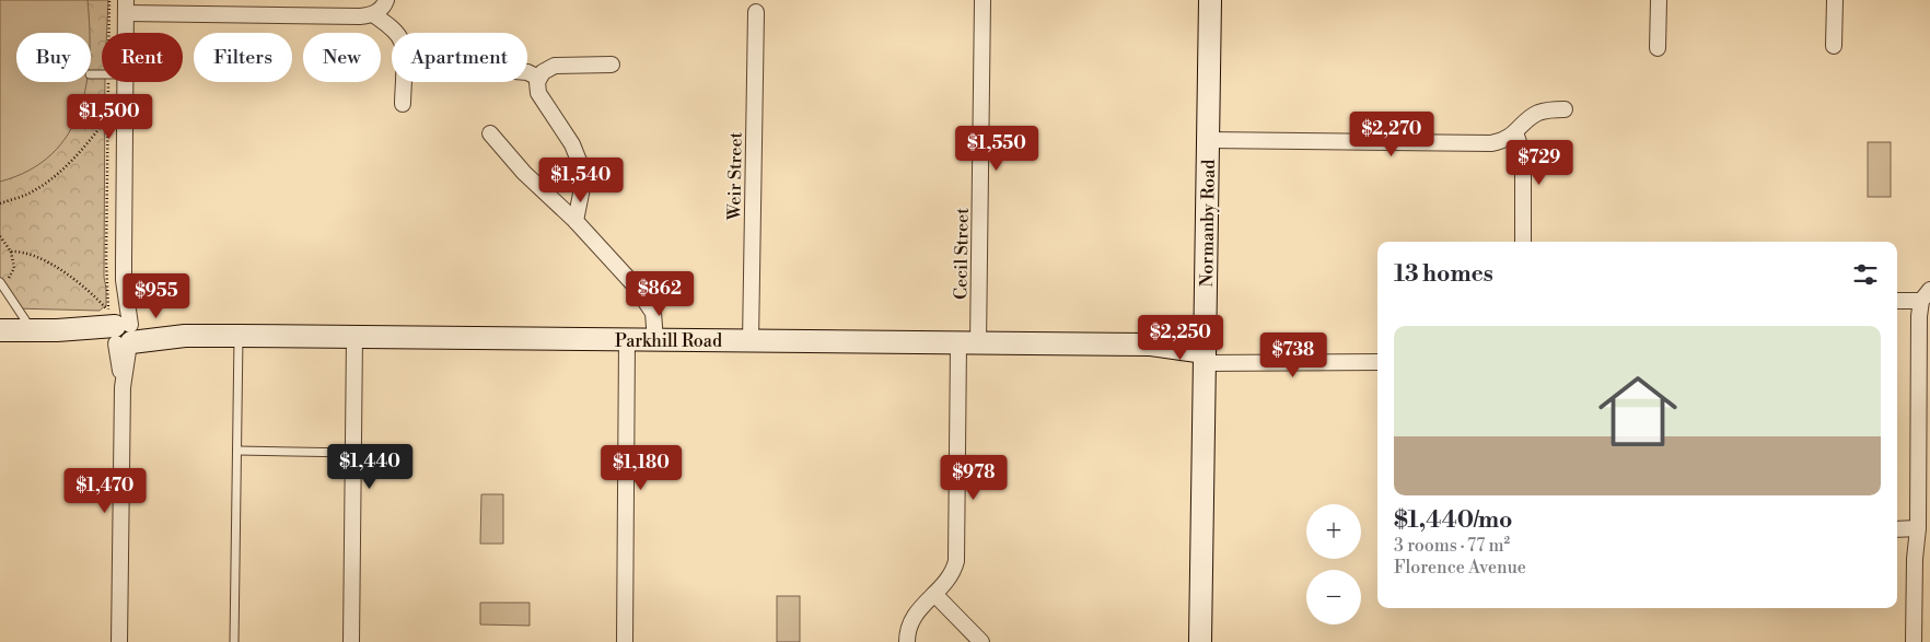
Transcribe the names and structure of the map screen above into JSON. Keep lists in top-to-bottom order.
{
  "streets": {
    "street": [
      "Weir Street",
      "Normanby Road",
      "Cecil Street",
      "Parkhill Road"
    ]
  },
  "crossings": [
    ["Weir Street", "Parkhill Road"],
    ["Normanby Road", "Parkhill Road"],
    ["Cecil Street", "Parkhill Road"]
  ],
  "page": {
    "chip": [
      "Buy",
      "Rent",
      "Filters",
      "New",
      "Apartment"
    ],
    "price": [
      "$1,500",
      "$2,270",
      "$1,550",
      "$729",
      "$1,540",
      "$862",
      "$955",
      "$2,250",
      "$738",
      "$1,440",
      "$1,180",
      "$978",
      "$1,470"
    ],
    "heading": "13 homes",
    "list": [
      {
        "name": "$1,440/mo",
        "note": "3 rooms · 77 m² · Florence Avenue"
      }
    ],
    "map_buttons": ["+", "−"]
  }
}
